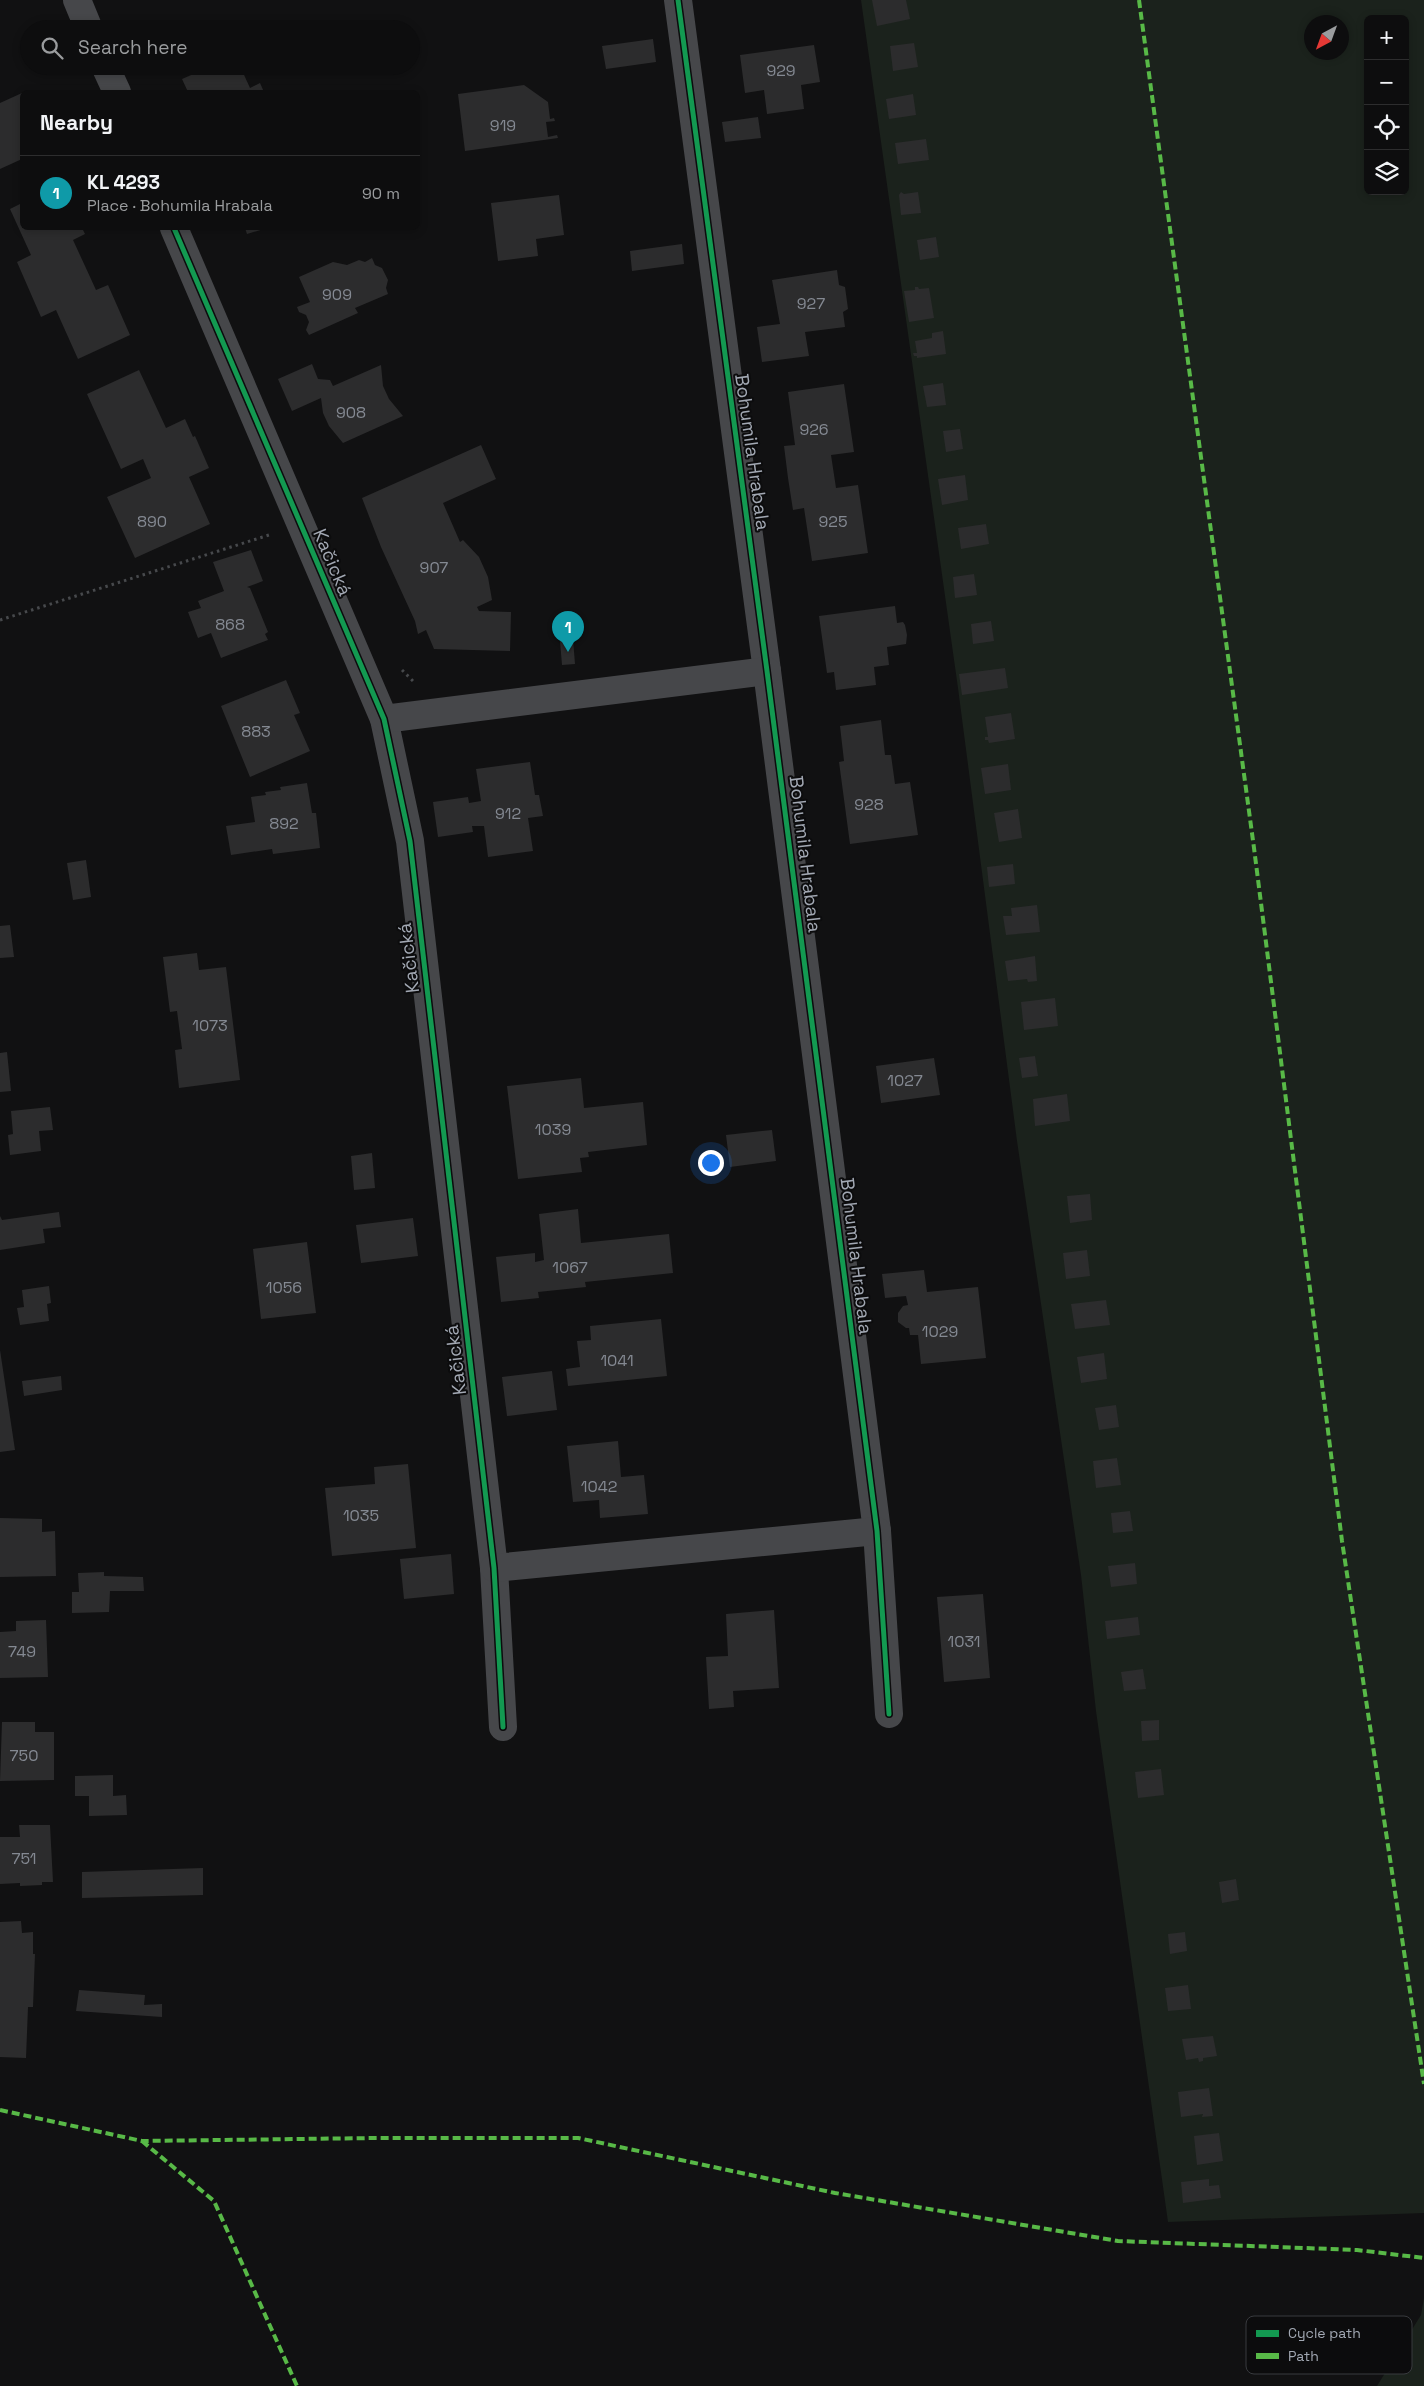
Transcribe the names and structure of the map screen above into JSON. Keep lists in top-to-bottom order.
{
  "streets": {
    "street": ["Bohumila Hrabala", "Kačická"]
  },
  "house_numbers": [
    "929",
    "919",
    "909",
    "927",
    "908",
    "926",
    "890",
    "925",
    "907",
    "868",
    "883",
    "928",
    "912",
    "892",
    "1073",
    "1027",
    "1039",
    "1067",
    "1056",
    "1029",
    "1041",
    "1042",
    "1035",
    "1031",
    "749",
    "750",
    "751"
  ],
  "legend": ["Cycle path", "Path"],
  "north": "bottom left",
  "page": {
    "map_buttons": ["+", "−"],
    "search": "Search here",
    "heading": "Nearby",
    "list": [
      {
        "mark": "1",
        "name": "KL 4293",
        "note": "Place · Bohumila Hrabala",
        "value": "90 m"
      }
    ],
    "pins": "1"
  }
}
